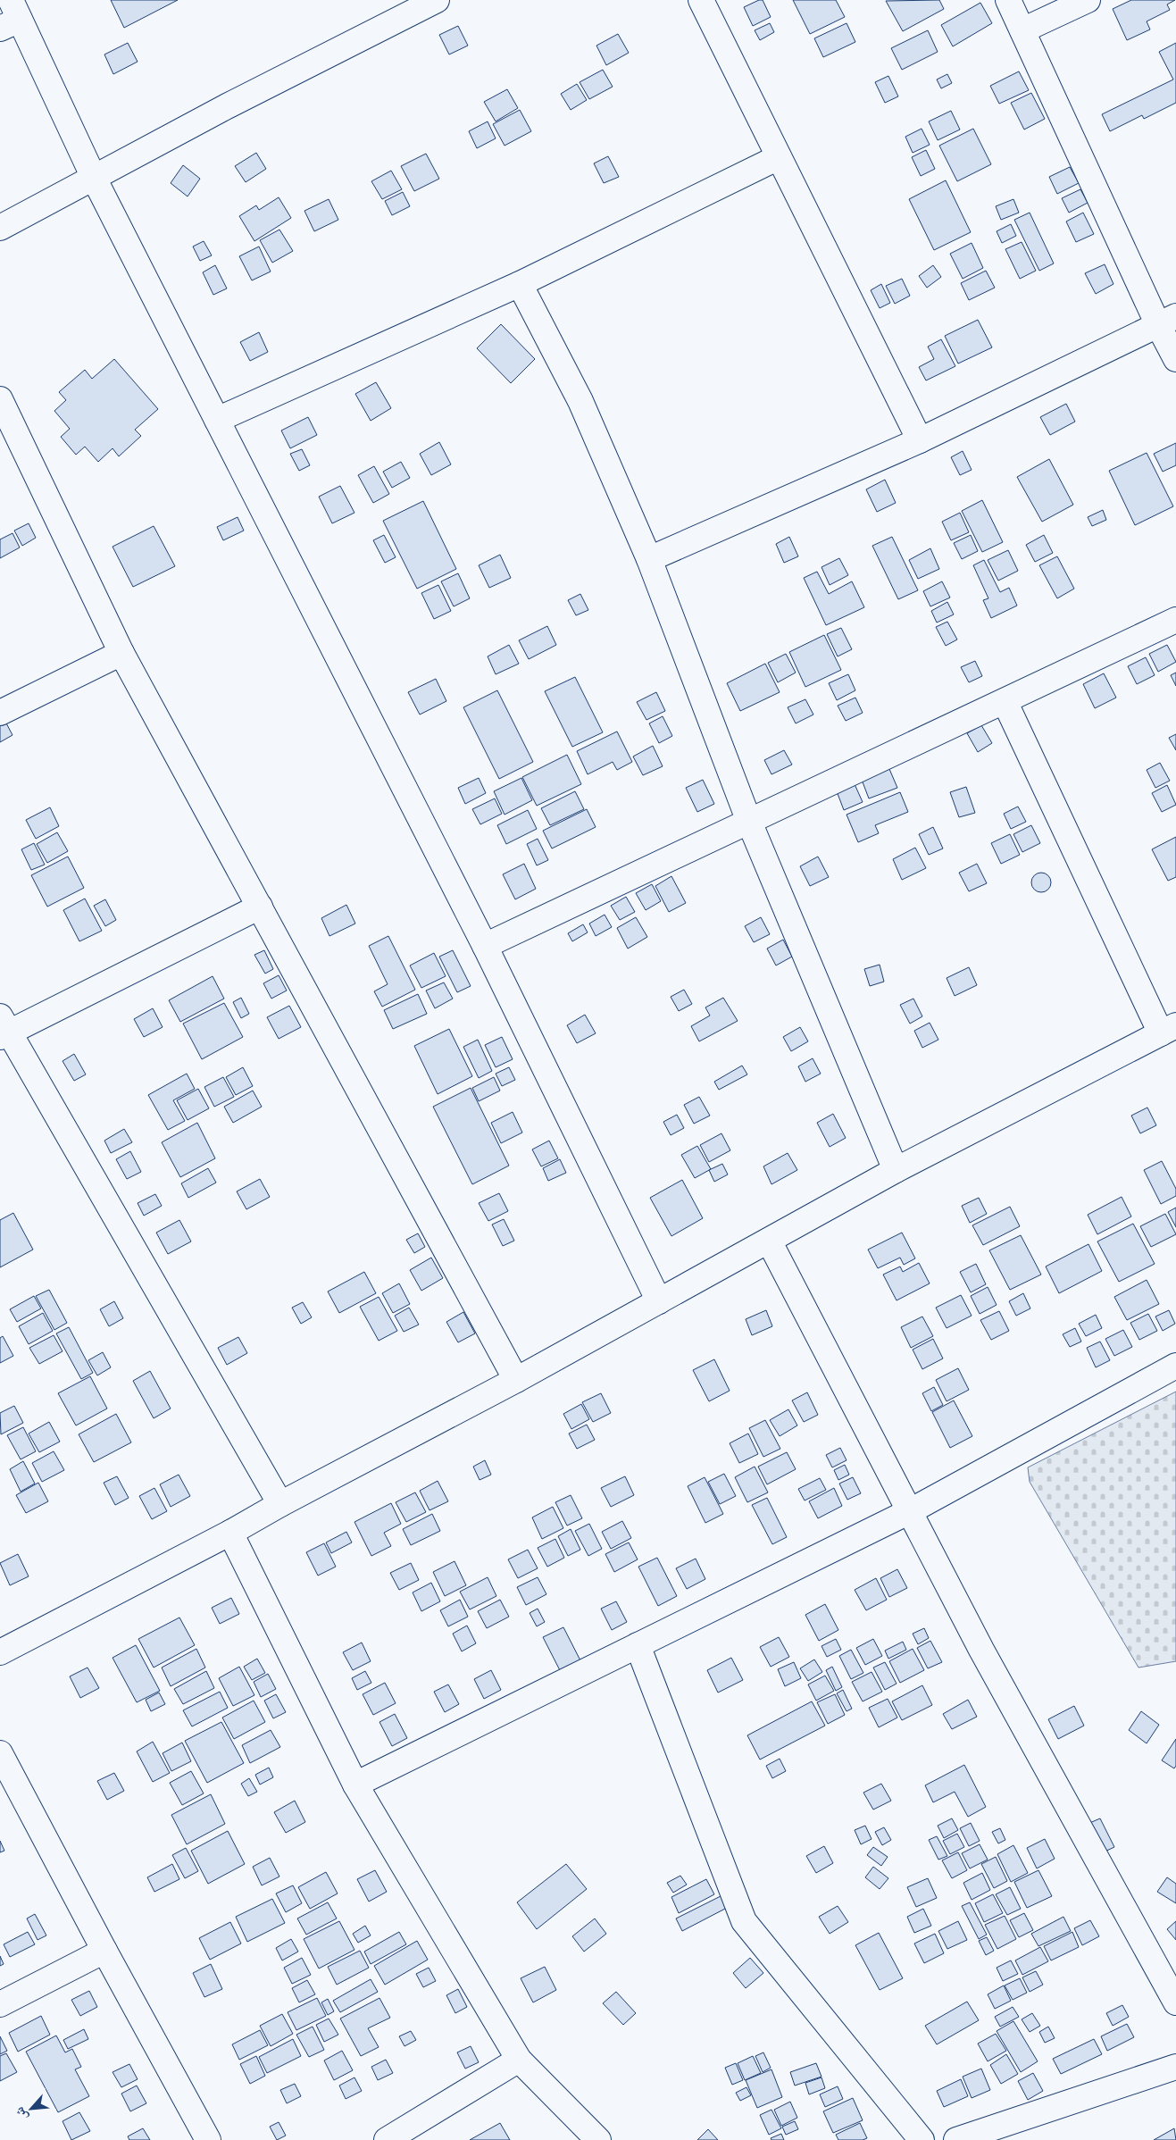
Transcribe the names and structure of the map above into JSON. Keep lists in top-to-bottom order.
{
  "north": "bottom left"
}
